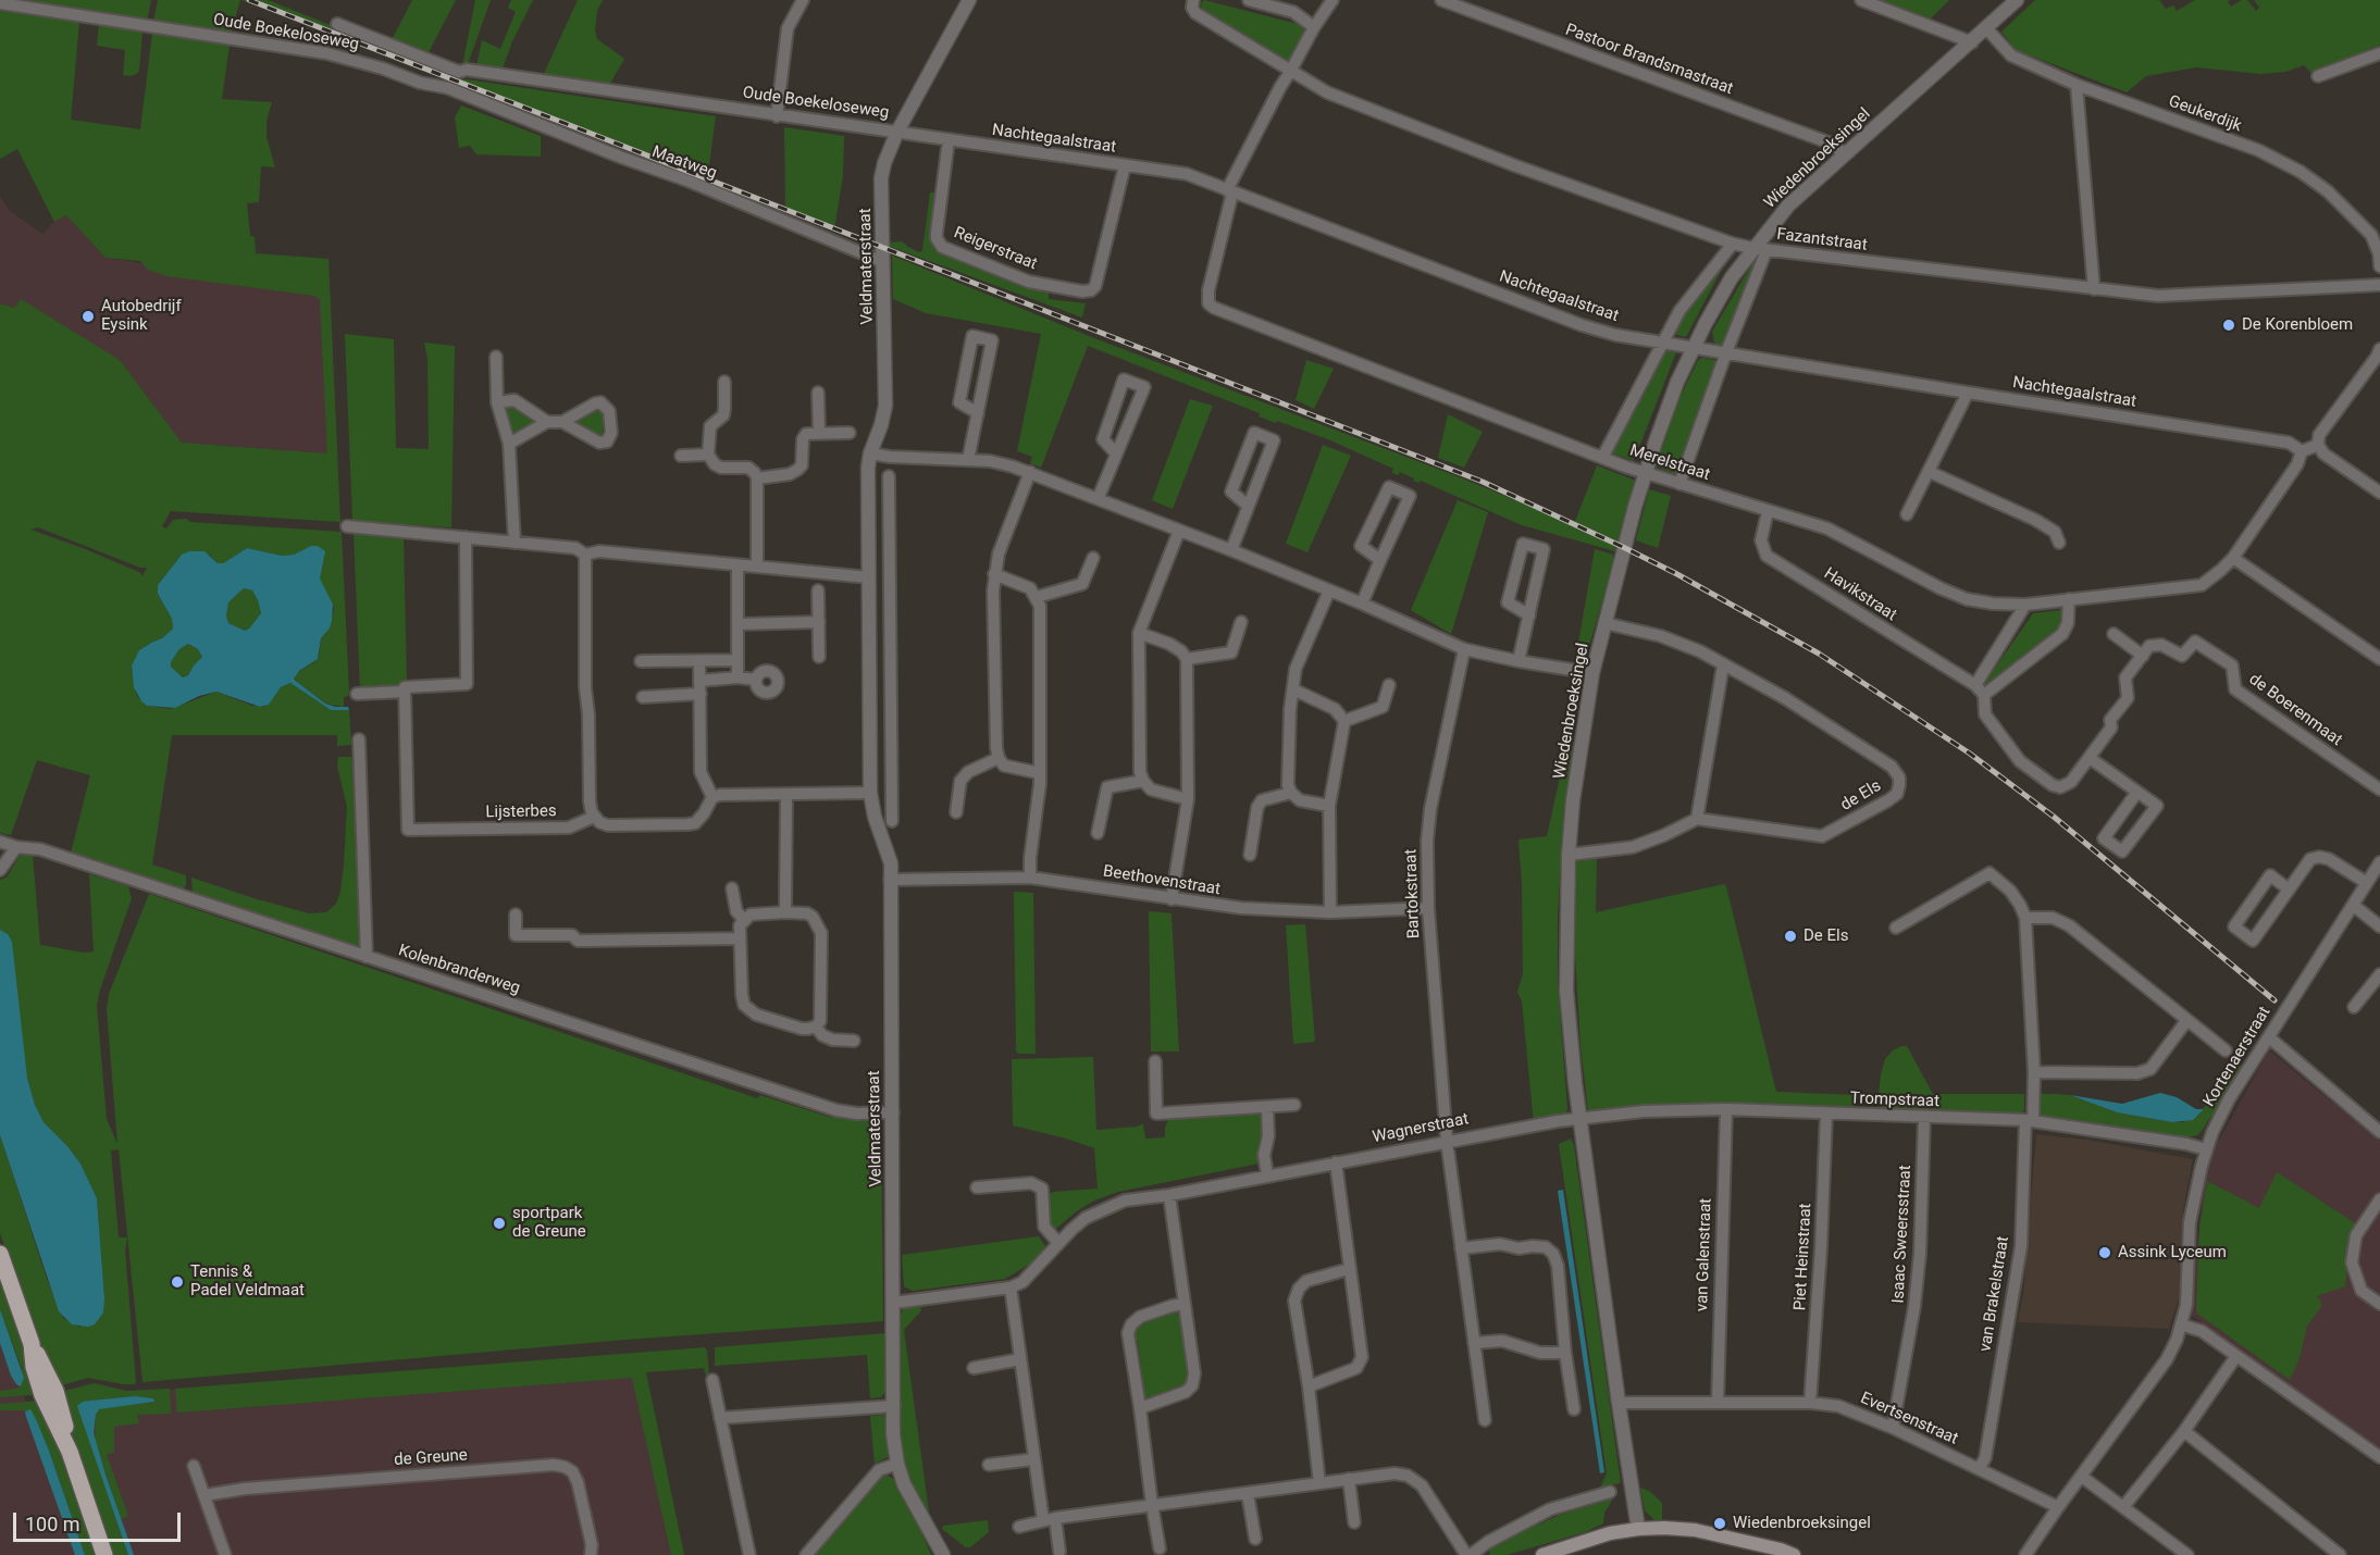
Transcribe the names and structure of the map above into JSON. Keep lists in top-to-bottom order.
{
  "streets": {
    "street": [
      "Oude Boekeloseweg",
      "Pastoor Brandsmastraat",
      "Geukerdijk",
      "Nachtegaalstraat",
      "Wiedenbroeksingel",
      "Maatweg",
      "Fazantstraat",
      "Reigerstraat",
      "Veldmaterstraat",
      "Merelstraat",
      "Havikstraat",
      "de Boerenmaat",
      "de Els",
      "Lijsterbes",
      "Beethovenstraat",
      "Bartokstraat",
      "Kolenbranderweg",
      "Kortenaerstraat",
      "Trompstraat",
      "Wagnerstraat",
      "Isaac Sweersstraat",
      "van Galenstraat",
      "Piet Heinstraat",
      "van Brakelstraat",
      "Evertsenstraat",
      "de Greune"
    ]
  },
  "crossings": [
    ["Oude Boekeloseweg", "Nachtegaalstraat"],
    ["Oude Boekeloseweg", "Maatweg"],
    ["Oude Boekeloseweg", "Veldmaterstraat"],
    ["Pastoor Brandsmastraat", "Wiedenbroeksingel"],
    ["Geukerdijk", "Wiedenbroeksingel"],
    ["Nachtegaalstraat", "Wiedenbroeksingel"],
    ["Nachtegaalstraat", "Reigerstraat"],
    ["Nachtegaalstraat", "Veldmaterstraat"],
    ["Nachtegaalstraat", "Merelstraat"],
    ["Wiedenbroeksingel", "Fazantstraat"],
    ["Wiedenbroeksingel", "Merelstraat"],
    ["Wiedenbroeksingel", "de Els"],
    ["Wiedenbroeksingel", "Trompstraat"],
    ["Wiedenbroeksingel", "Wagnerstraat"],
    ["Wiedenbroeksingel", "Evertsenstraat"],
    ["Maatweg", "Veldmaterstraat"],
    ["Veldmaterstraat", "Beethovenstraat"],
    ["Veldmaterstraat", "Kolenbranderweg"],
    ["Merelstraat", "Havikstraat"],
    ["Beethovenstraat", "Bartokstraat"],
    ["Bartokstraat", "Wagnerstraat"],
    ["Kortenaerstraat", "Trompstraat"],
    ["Kortenaerstraat", "Evertsenstraat"],
    ["Trompstraat", "Wagnerstraat"],
    ["Trompstraat", "Isaac Sweersstraat"],
    ["Trompstraat", "van Galenstraat"],
    ["Trompstraat", "Piet Heinstraat"],
    ["Trompstraat", "van Brakelstraat"],
    ["Isaac Sweersstraat", "Evertsenstraat"],
    ["van Galenstraat", "Evertsenstraat"],
    ["Piet Heinstraat", "Evertsenstraat"],
    ["van Brakelstraat", "Evertsenstraat"]
  ],
  "places": [
    "Autobedrijf Eysink",
    "De Korenbloem",
    "De Els",
    "sportpark de Greune",
    "Assink Lyceum",
    "Tennis & Padel Veldmaat",
    "Wiedenbroeksingel"
  ],
  "scale_bar": "100 m"
}
